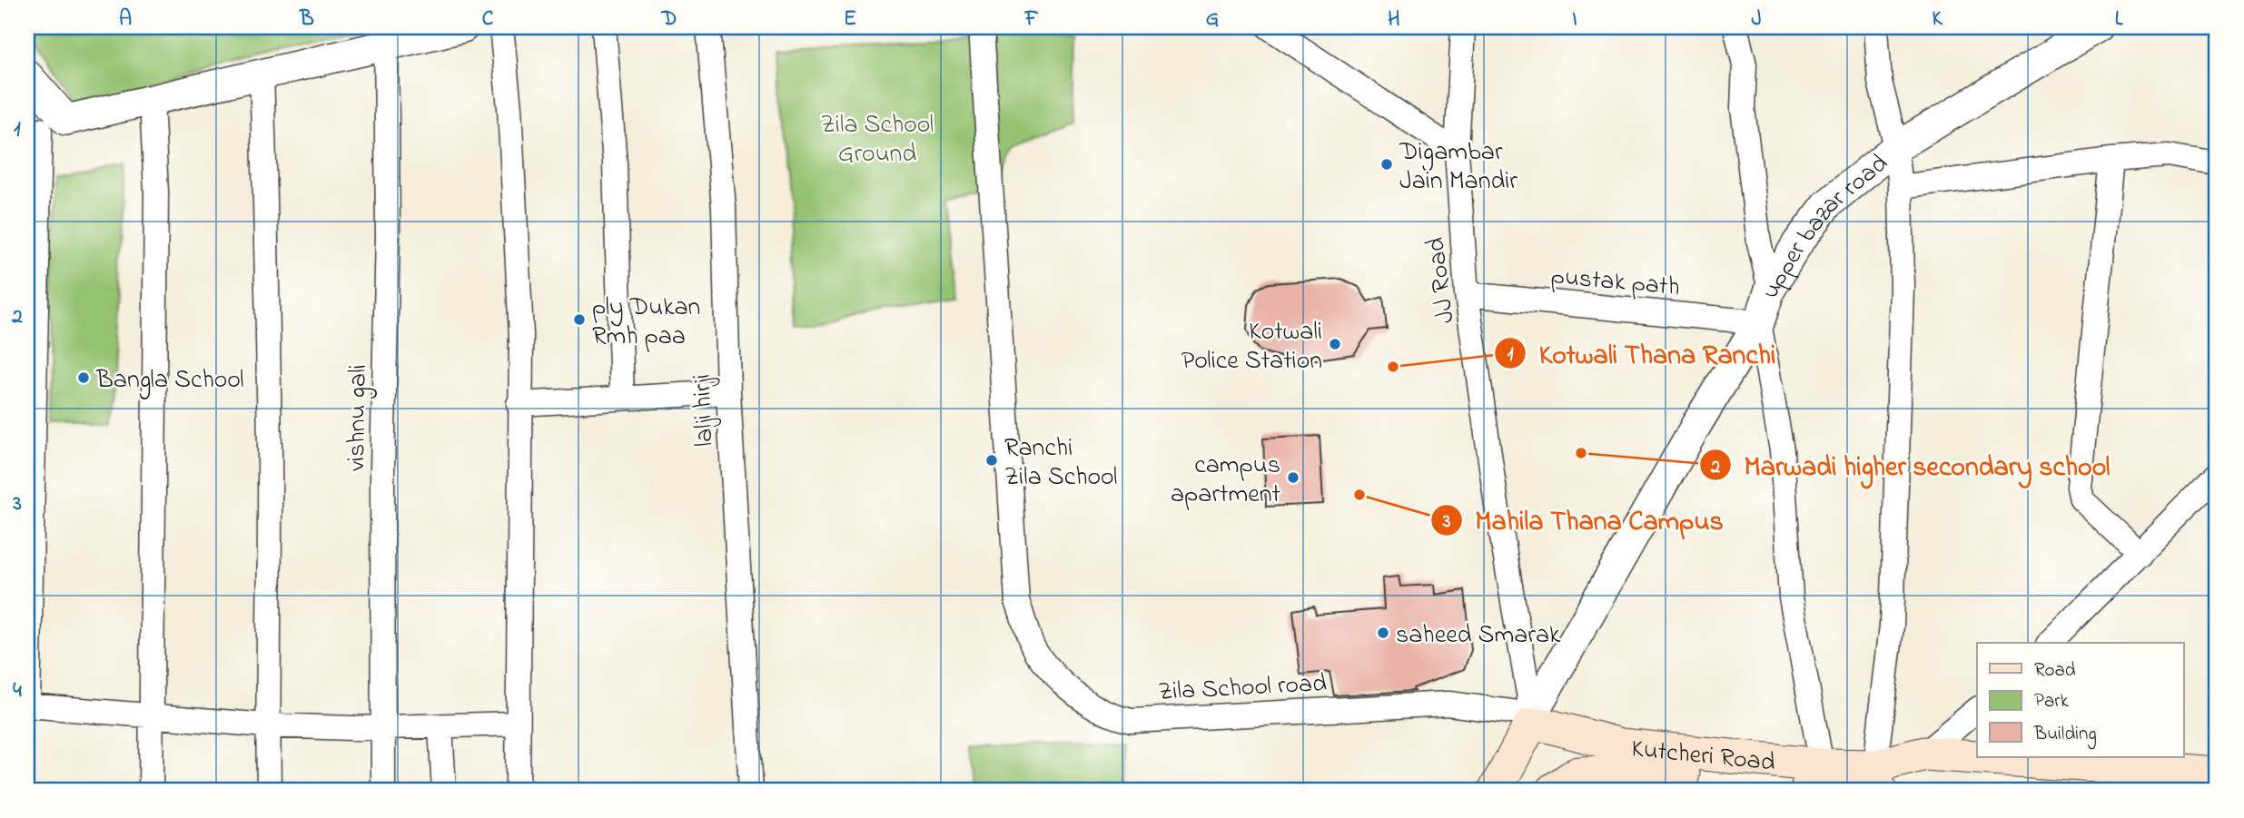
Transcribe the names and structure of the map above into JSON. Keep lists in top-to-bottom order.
{
  "streets": {
    "main road": ["Kutcheri Road"],
    "street": [
      "upper bazar road",
      "pustak path",
      "JJ Road",
      "lalji hirji",
      "vishnu gali",
      "Zila School road"
    ]
  },
  "crossings": [
    ["upper bazar road", "pustak path"],
    ["upper bazar road", "JJ Road"],
    ["upper bazar road", "Zila School road"],
    ["upper bazar road", "Kutcheri Road"],
    ["pustak path", "JJ Road"],
    ["JJ Road", "Zila School road"],
    ["JJ Road", "Kutcheri Road"],
    ["Zila School road", "Kutcheri Road"]
  ],
  "parks": ["Zila School Ground"],
  "places": [
    "Digambar Jain Mandir",
    "ply Dukan Rmh paa",
    "Kotwali Police Station",
    "Kotwali Thana Ranchi",
    "Bangla School",
    "Marwadi higher secondary school",
    "Ranchi Zila School",
    "campus apartment",
    "Mahila Thana Campus",
    "saheed Smarak"
  ],
  "legend": ["Road", "Park", "Building"],
  "grid": {
    "columns": [
      "A",
      "B",
      "C",
      "D",
      "E",
      "F",
      "G",
      "H",
      "I",
      "J",
      "K",
      "L"
    ],
    "rows": [
      "1",
      "2",
      "3",
      "4"
    ]
  }
}
